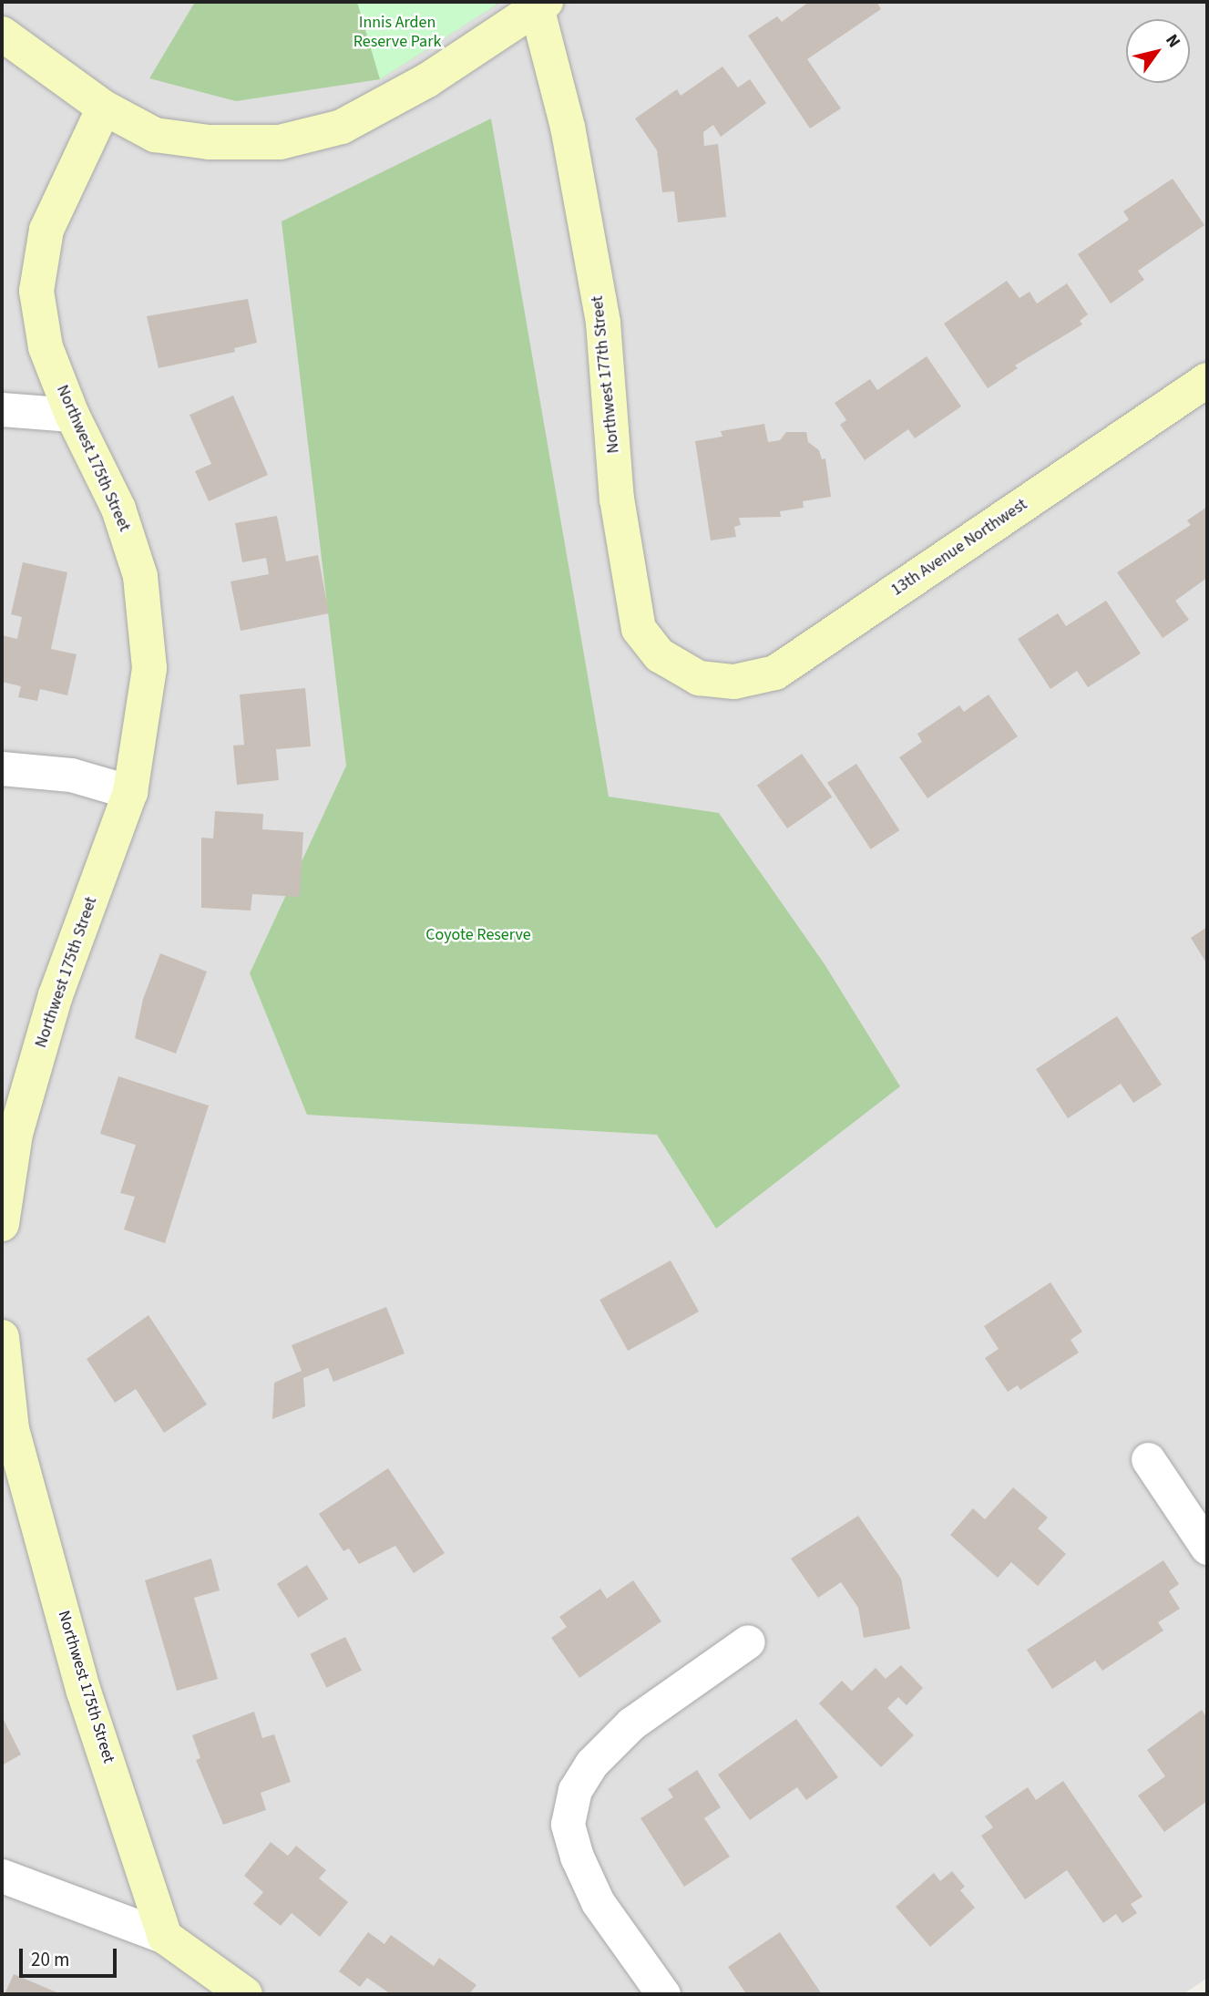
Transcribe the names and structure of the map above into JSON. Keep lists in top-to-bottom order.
{
  "streets": {
    "street": ["Northwest 177th Street", "Northwest 175th Street", "13th Avenue Northwest"]
  },
  "crossings": [
    ["Northwest 177th Street", "13th Avenue Northwest"]
  ],
  "parks": ["Innis Arden Reserve Park", "Coyote Reserve"],
  "scale_bar": "20 m",
  "north": "top right"
}
